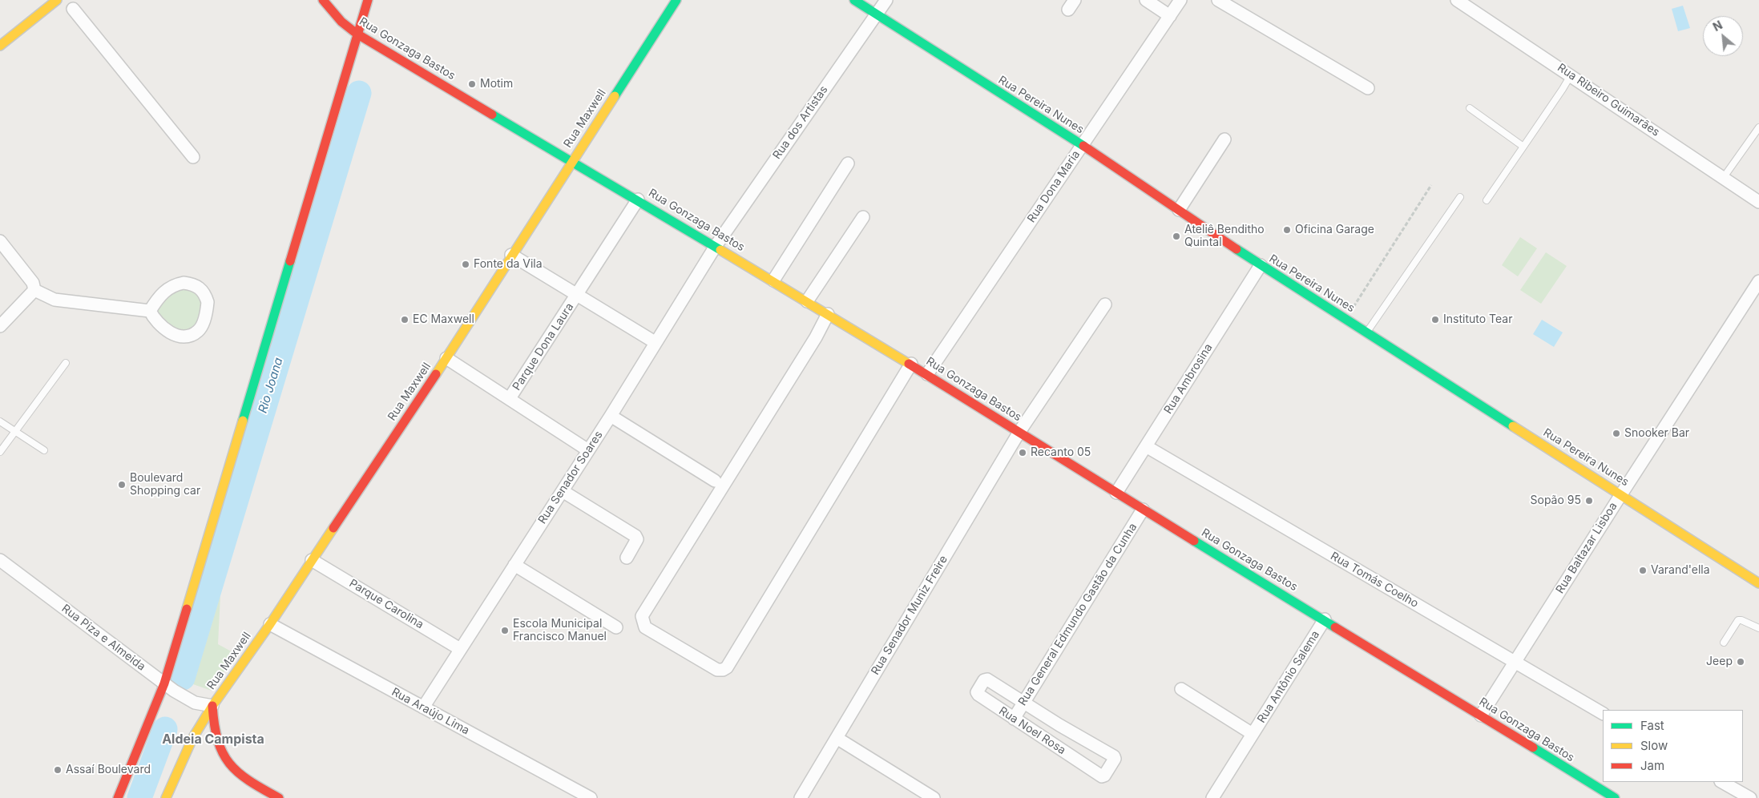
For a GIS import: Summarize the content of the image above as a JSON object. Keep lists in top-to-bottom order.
{
  "streets": {
    "main road": ["Rua Gonzaga Bastos", "Rua Pereira Nunes", "Rua Maxwell"],
    "street": [
      "Rua Ribeiro Guimarães",
      "Rua dos Artistas",
      "Rua Dona Maria",
      "Parque Dona Laura",
      "Rua Ambrosina",
      "Rua Senador Soares",
      "Rua Baltazar Lisboa",
      "Rua Tomás Coelho",
      "Parque Carolina",
      "Rua General Edmundo Gastão da Cunha",
      "Rua Senador Muniz Freire",
      "Rua Piza e Almeida",
      "Rua Antônio Salema",
      "Rua Araújo Lima",
      "Rua Noel Rosa"
    ]
  },
  "crossings": [
    ["Rua Gonzaga Bastos", "Rua Maxwell"],
    ["Rua Gonzaga Bastos", "Rua dos Artistas"],
    ["Rua Gonzaga Bastos", "Rua Dona Maria"],
    ["Rua Gonzaga Bastos", "Parque Dona Laura"],
    ["Rua Gonzaga Bastos", "Rua Ambrosina"],
    ["Rua Gonzaga Bastos", "Rua Senador Soares"],
    ["Rua Gonzaga Bastos", "Rua Baltazar Lisboa"],
    ["Rua Gonzaga Bastos", "Rua General Edmundo Gastão da Cunha"],
    ["Rua Gonzaga Bastos", "Rua Senador Muniz Freire"],
    ["Rua Gonzaga Bastos", "Rua Antônio Salema"],
    ["Rua Pereira Nunes", "Rua dos Artistas"],
    ["Rua Pereira Nunes", "Rua Dona Maria"],
    ["Rua Pereira Nunes", "Rua Ambrosina"],
    ["Rua Pereira Nunes", "Rua Baltazar Lisboa"],
    ["Rua Maxwell", "Parque Dona Laura"],
    ["Rua Maxwell", "Parque Carolina"],
    ["Rua Maxwell", "Rua Piza e Almeida"],
    ["Rua Maxwell", "Rua Araújo Lima"],
    ["Rua dos Artistas", "Rua Senador Soares"],
    ["Parque Dona Laura", "Rua Senador Soares"],
    ["Rua Ambrosina", "Rua Tomás Coelho"],
    ["Rua Senador Soares", "Parque Carolina"],
    ["Rua Senador Soares", "Rua Araújo Lima"],
    ["Rua Baltazar Lisboa", "Rua Tomás Coelho"],
    ["Rua General Edmundo Gastão da Cunha", "Rua Noel Rosa"]
  ],
  "districts": ["Aldeia Campista"],
  "water": ["Rio Joana"],
  "places": [
    "Motim",
    "Oficina Garage",
    "Ateliê Benditho Quintal",
    "Fonte da Vila",
    "EC Maxwell",
    "Instituto Tear",
    "Snooker Bar",
    "Recanto 05",
    "Boulevard Shopping car",
    "Sopão 95",
    "Varand'ella",
    "Escola Municipal Francisco Manuel",
    "Jeep",
    "Assaí Boulevard"
  ],
  "legend": ["Fast", "Slow", "Jam"],
  "north": "top left"
}
